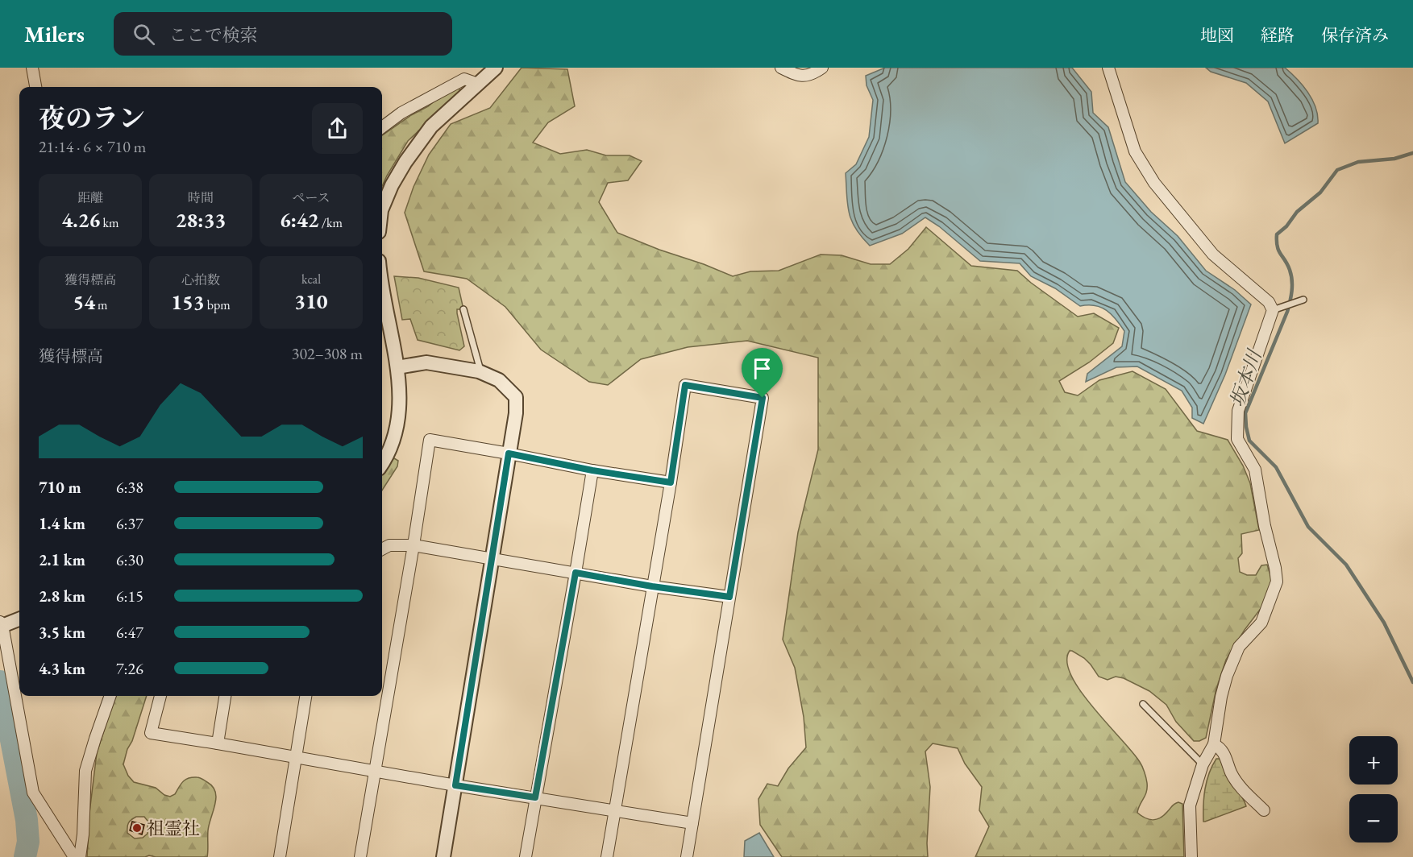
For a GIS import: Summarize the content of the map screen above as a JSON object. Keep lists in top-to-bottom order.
{
  "water": ["坂本川"],
  "places": ["祖霊社"],
  "page": {
    "header": "Milers",
    "search": "ここで検索",
    "nav": ["地図", "経路", "保存済み"],
    "heading": ["夜のラン", "21:14 · 6 × 710 m"],
    "stats": [
      ["距離", "4.26 km"],
      ["時間", "28:33"],
      ["ペース", "6:42 /km"],
      ["獲得標高", "54 m"],
      ["心拍数", "153 bpm"],
      ["kcal", "310"]
    ],
    "chart": ["獲得標高", "302–308 m"],
    "list": [
      {
        "name": "710 m",
        "note": "6:38"
      },
      {
        "name": "1.4 km",
        "note": "6:37"
      },
      {
        "name": "2.1 km",
        "note": "6:30"
      },
      {
        "name": "2.8 km",
        "note": "6:15"
      },
      {
        "name": "3.5 km",
        "note": "6:47"
      },
      {
        "name": "4.3 km",
        "note": "7:26"
      }
    ],
    "map_buttons": ["+", "−"]
  }
}
